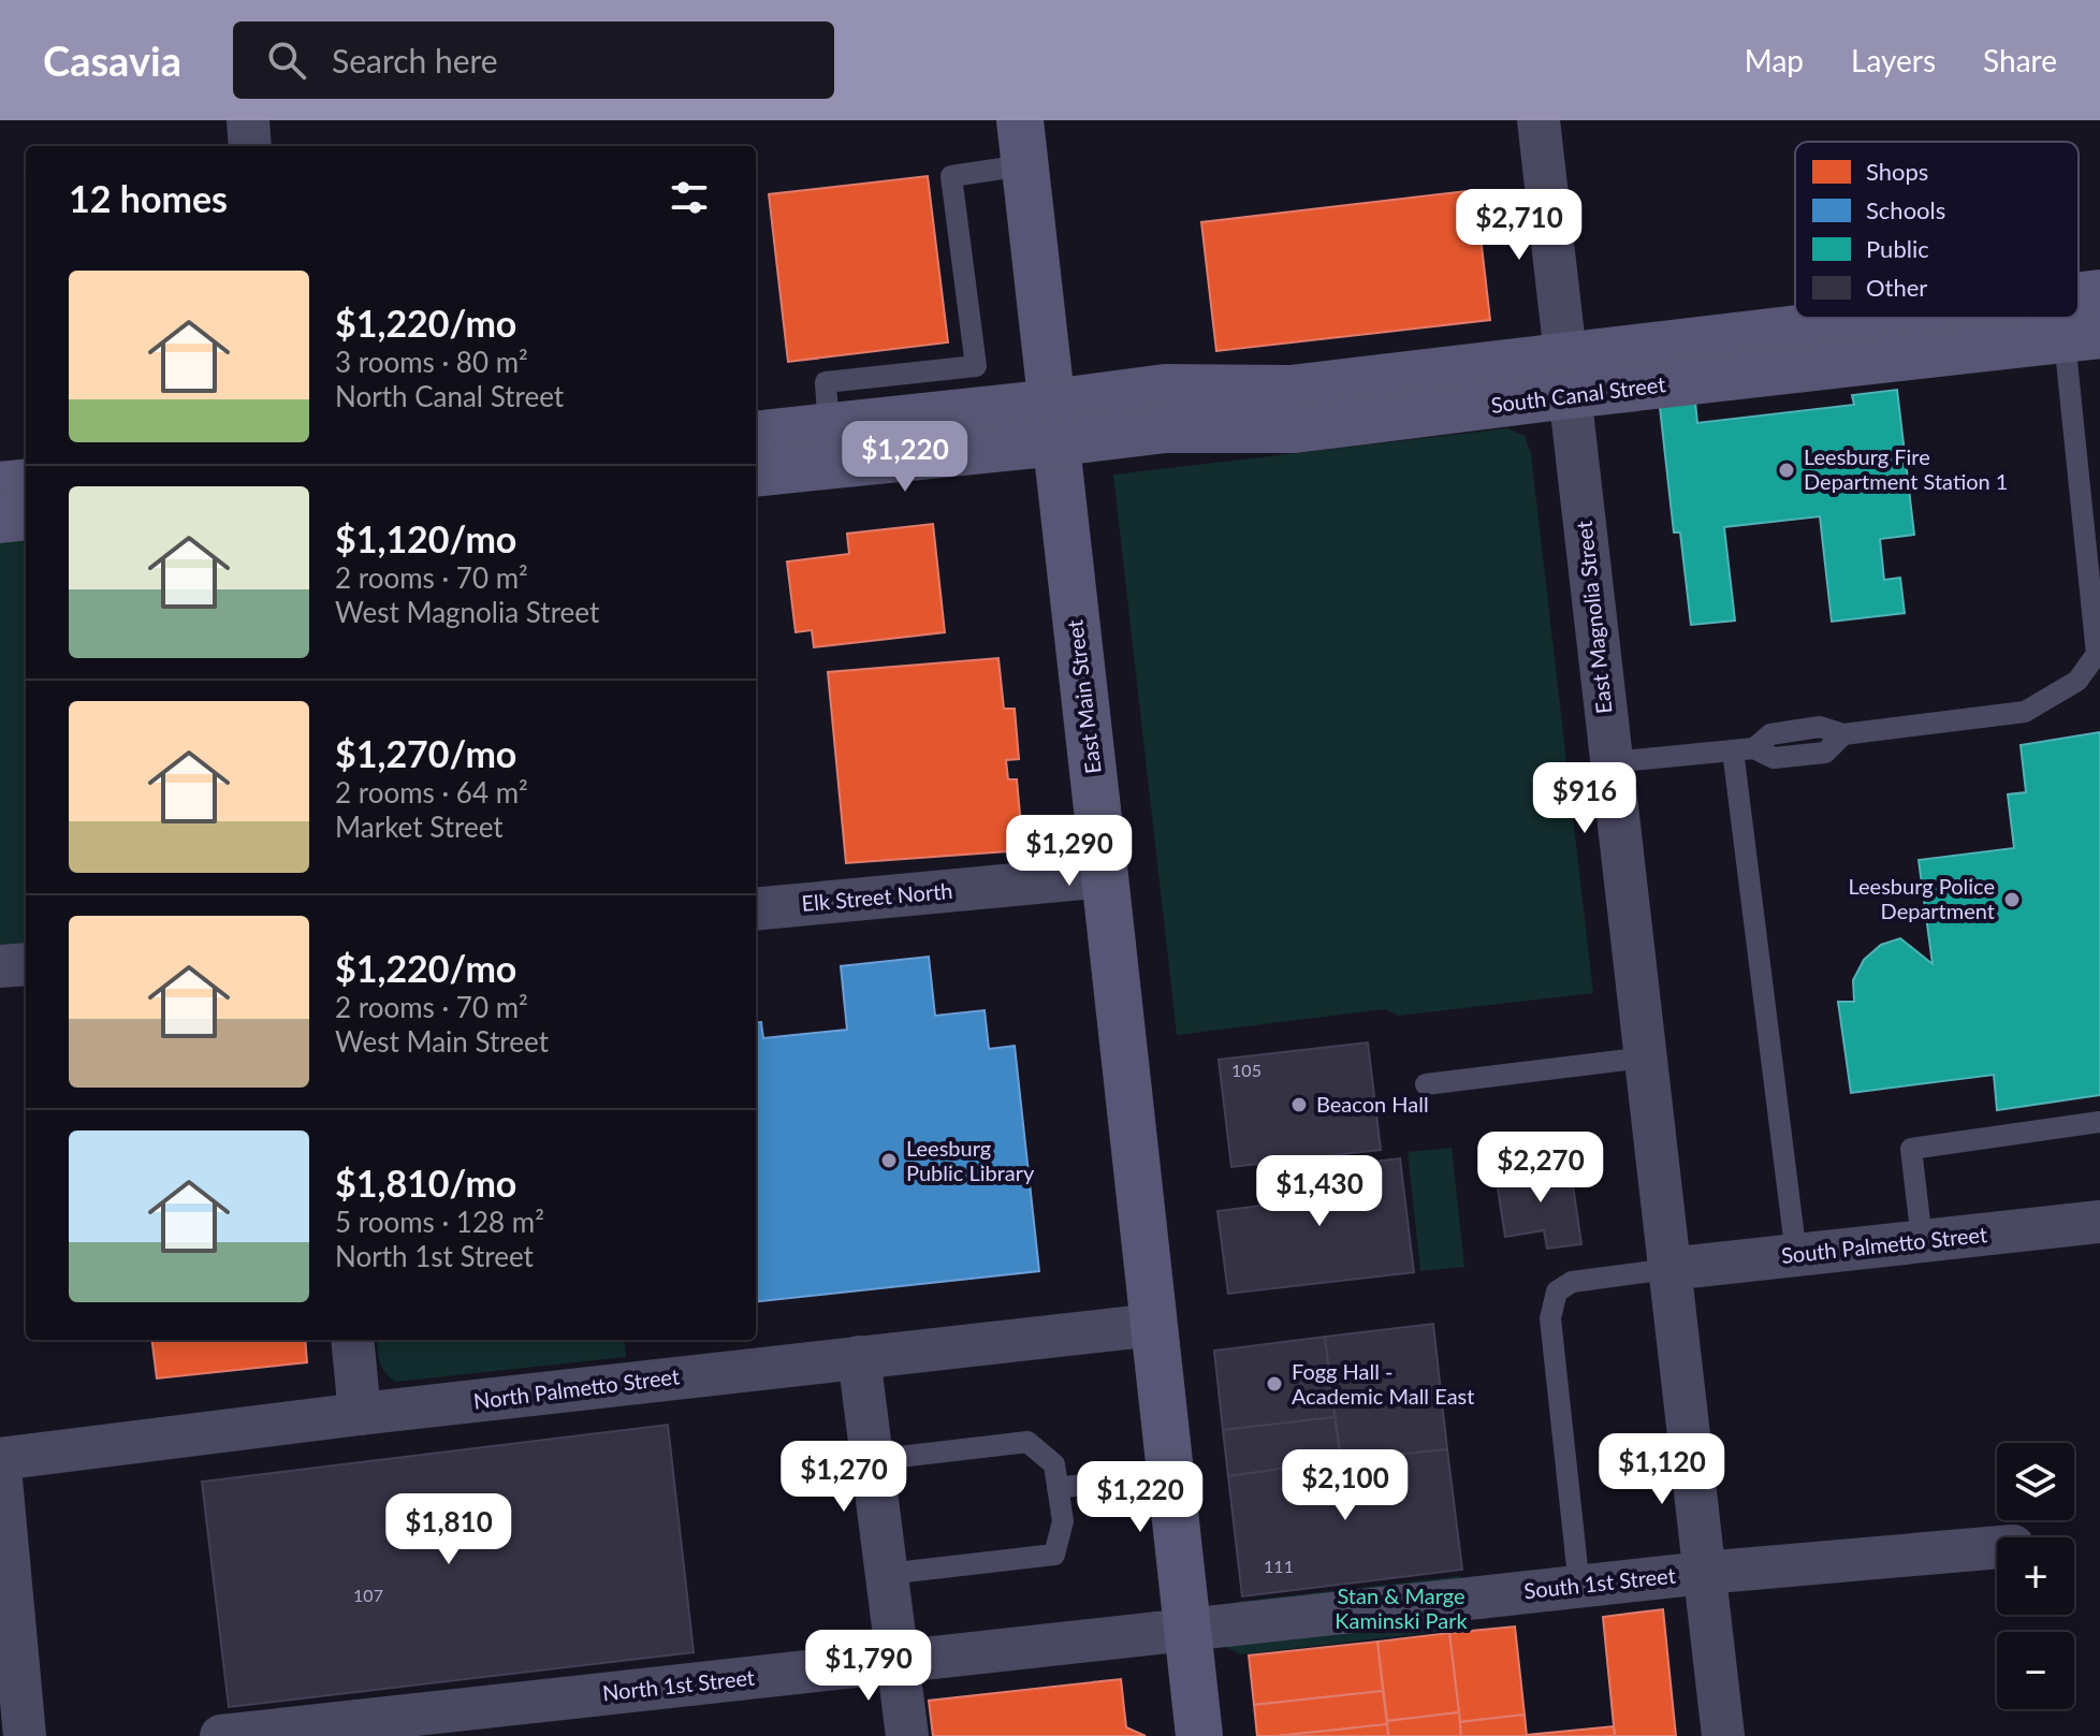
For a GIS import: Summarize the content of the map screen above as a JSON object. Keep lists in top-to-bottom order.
{
  "streets": {
    "street": [
      "South Canal Street",
      "East Magnolia Street",
      "East Main Street",
      "Elk Street North",
      "South Palmetto Street",
      "North Palmetto Street",
      "South 1st Street",
      "North 1st Street"
    ]
  },
  "crossings": [
    ["South Canal Street", "East Magnolia Street"],
    ["South Canal Street", "East Main Street"],
    ["East Magnolia Street", "South Palmetto Street"],
    ["East Magnolia Street", "South 1st Street"],
    ["East Main Street", "Elk Street North"],
    ["East Main Street", "North Palmetto Street"],
    ["East Main Street", "South 1st Street"],
    ["East Main Street", "North 1st Street"],
    ["South 1st Street", "North 1st Street"]
  ],
  "parks": ["Stan & Marge Kaminski Park"],
  "places": [
    "Leesburg Fire Department Station 1",
    "Leesburg Police Department",
    "Beacon Hall",
    "Leesburg Public Library",
    "Fogg Hall - Academic Mall East"
  ],
  "house_numbers": ["105", "111", "107"],
  "legend": [
    "Shops",
    "Schools",
    "Public",
    "Other"
  ],
  "page": {
    "header": "Casavia",
    "search": "Search here",
    "nav": ["Map", "Layers", "Share"],
    "heading": "12 homes",
    "price": [
      "$2,710",
      "$1,220",
      "$916",
      "$1,290",
      "$2,270",
      "$1,430",
      "$1,120",
      "$1,270",
      "$2,100",
      "$1,220",
      "$1,810",
      "$1,790"
    ],
    "list": [
      {
        "name": "$1,220/mo",
        "note": "3 rooms · 80 m² · North Canal Street"
      },
      {
        "name": "$1,120/mo",
        "note": "2 rooms · 70 m² · West Magnolia Street"
      },
      {
        "name": "$1,270/mo",
        "note": "2 rooms · 64 m² · Market Street"
      },
      {
        "name": "$1,220/mo",
        "note": "2 rooms · 70 m² · West Main Street"
      },
      {
        "name": "$1,810/mo",
        "note": "5 rooms · 128 m² · North 1st Street"
      }
    ],
    "map_buttons": ["+", "−"]
  }
}
